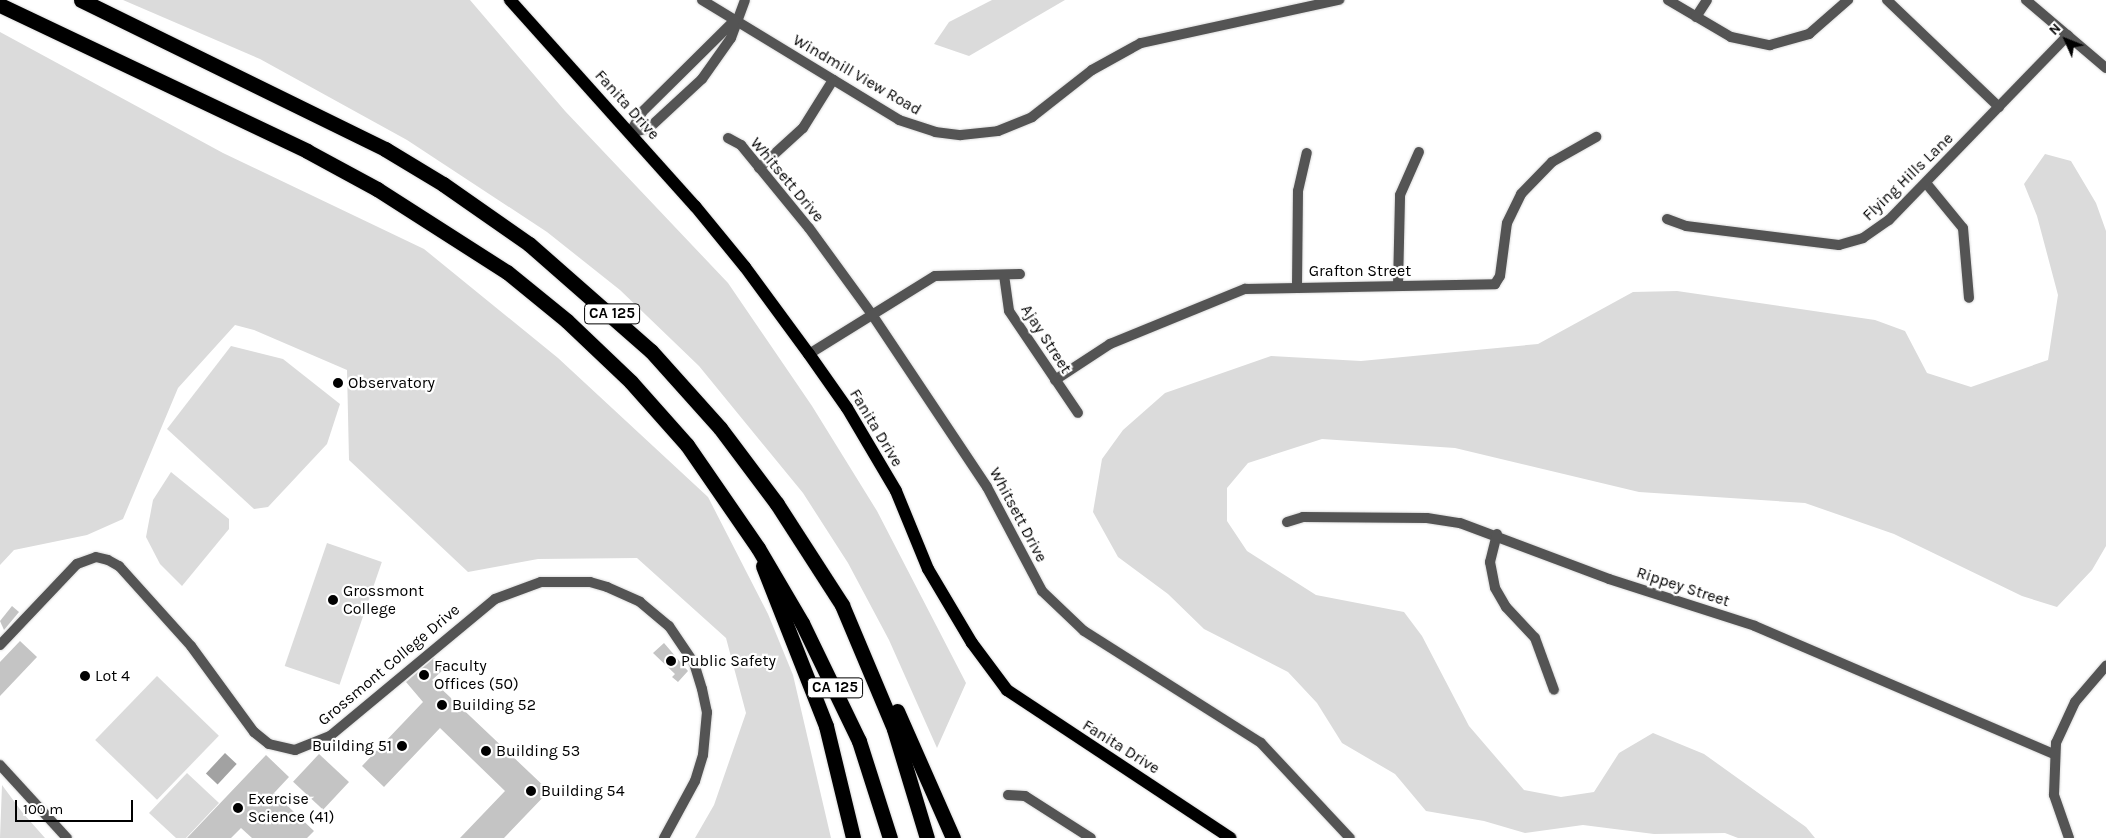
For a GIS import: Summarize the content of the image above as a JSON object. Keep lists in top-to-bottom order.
{
  "streets": {
    "highway": ["CA 125"],
    "main road": ["Fanita Drive"],
    "street": [
      "Windmill View Road",
      "Flying Hills Lane",
      "Whitsett Drive",
      "Grafton Street",
      "Ajay Street",
      "Rippey Street",
      "Grossmont College Drive"
    ]
  },
  "crossings": [
    ["Grafton Street", "Ajay Street"]
  ],
  "places": [
    "Observatory",
    "Grossmont College",
    "Public Safety",
    "Faculty Offices (50)",
    "Lot 4",
    "Building 52",
    "Building 51",
    "Building 53",
    "Building 54",
    "Exercise Science (41)"
  ],
  "scale_bar": "100 m",
  "north": "top left"
}
